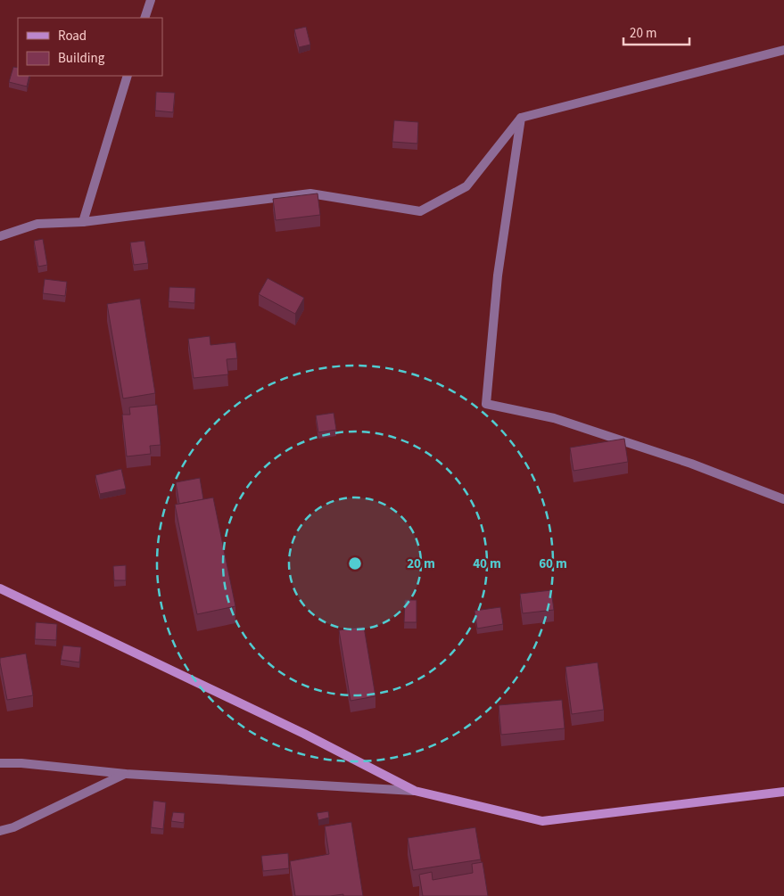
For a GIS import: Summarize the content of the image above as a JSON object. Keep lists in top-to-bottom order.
{
  "legend": ["Road", "Building"],
  "scale_bar": "20 m",
  "rings": ["20 m", "40 m", "60 m"]
}
